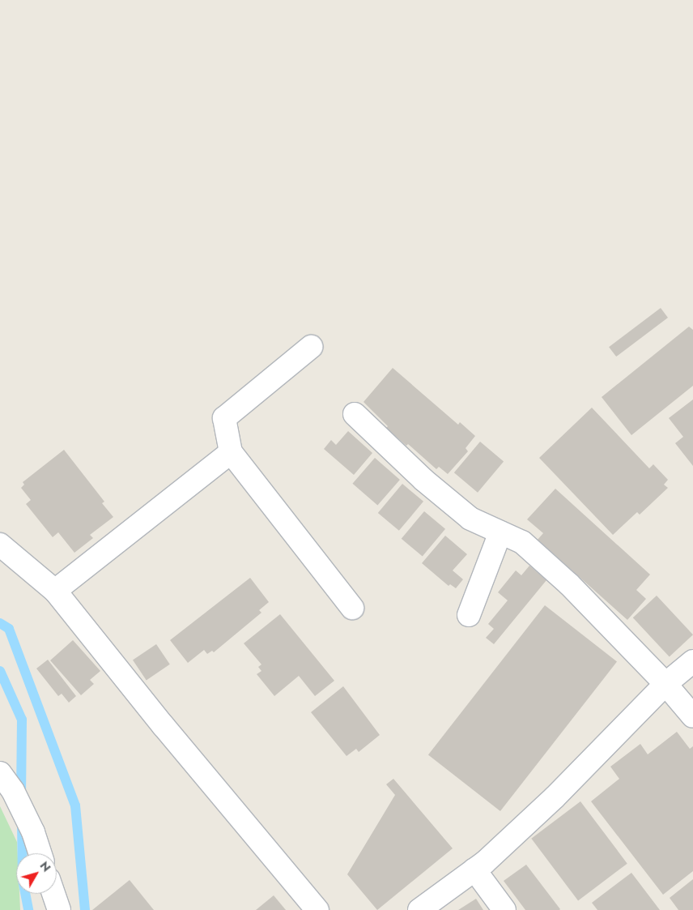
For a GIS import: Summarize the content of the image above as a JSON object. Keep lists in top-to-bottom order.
{
  "north": "top right"
}
